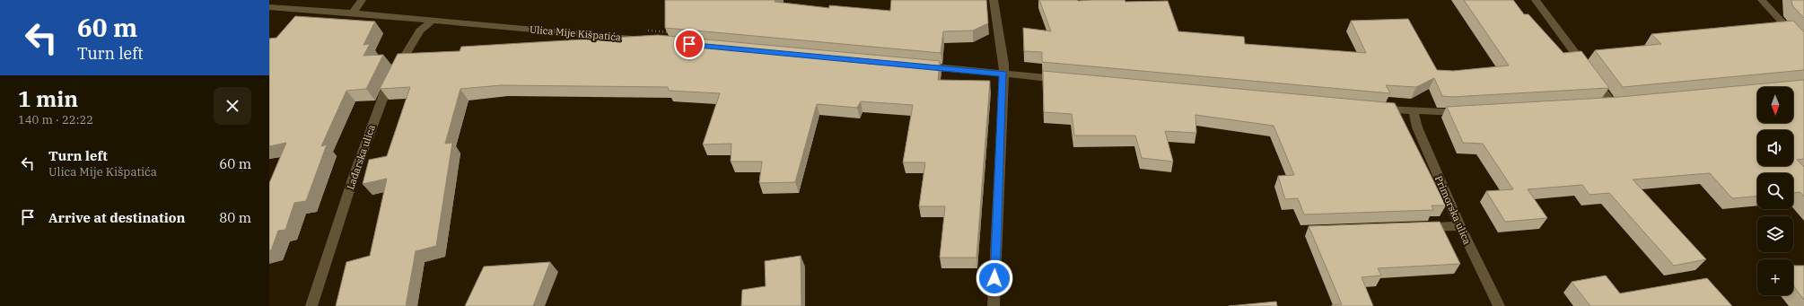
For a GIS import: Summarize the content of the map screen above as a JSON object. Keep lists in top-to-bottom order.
{
  "streets": {
    "street": ["Ulica Mije Kišpatića", "Lađarska ulica", "Primorska ulica"]
  },
  "crossings": [
    ["Ulica Mije Kišpatića", "Lađarska ulica"]
  ],
  "north": "bottom",
  "page": {
    "turn": ["60 m", "Turn left"],
    "heading": ["1 min", "140 m · 22:22"],
    "map_buttons": "+",
    "list": [
      {
        "name": "Turn left",
        "note": "Ulica Mije Kišpatića",
        "value": "60 m"
      },
      {
        "name": "Arrive at destination",
        "value": "80 m"
      }
    ]
  }
}
